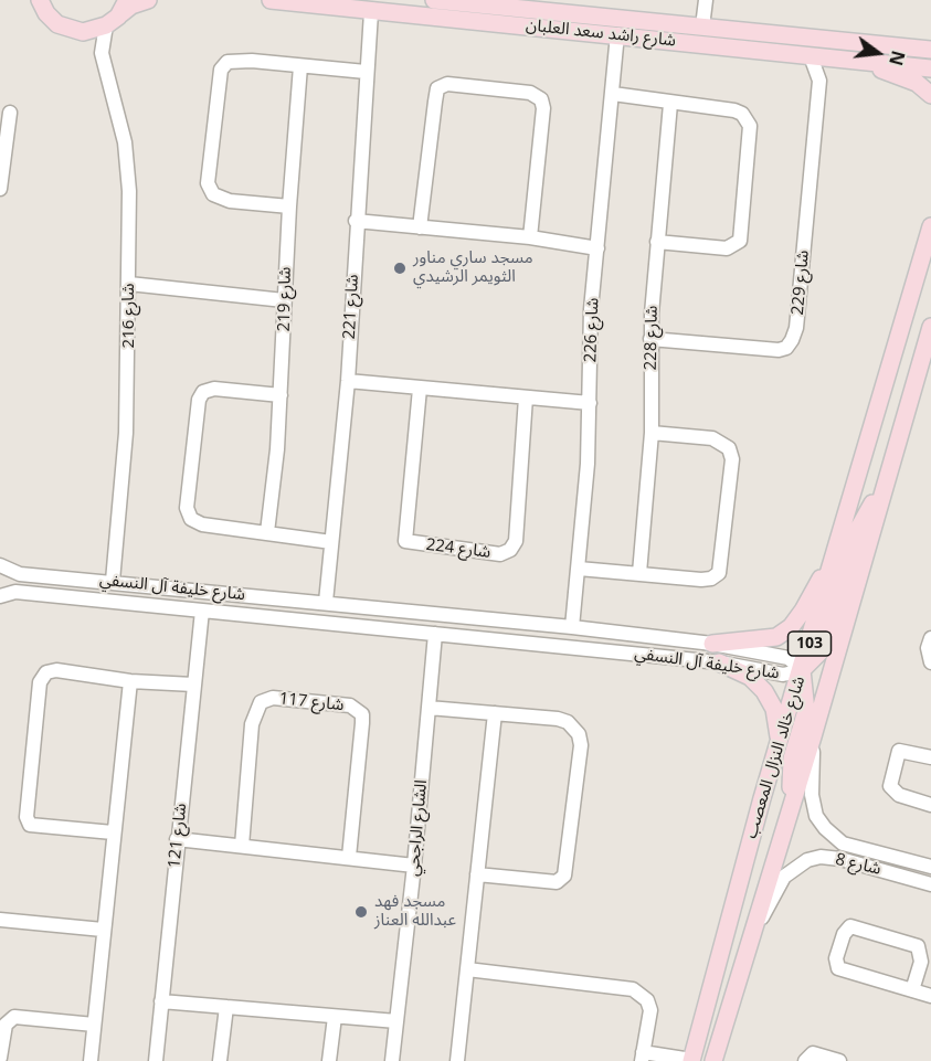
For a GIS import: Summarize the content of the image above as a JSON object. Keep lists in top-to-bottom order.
{
  "streets": {
    "main road": ["شارع راشد سعد العلبان", "103", "شارع خالد النزال المعصب"],
    "street": [
      "شارع 229",
      "شارع 219",
      "شارع 221",
      "شارع 216",
      "شارع 226",
      "شارع 228",
      "شارع 224",
      "شارع خليفة آل النسفي",
      "شارع 117",
      "الشارع الراجحي",
      "شارع 121",
      "شارع 8"
    ]
  },
  "crossings": [
    ["شارع راشد سعد العلبان", "شارع 229"],
    ["شارع راشد سعد العلبان", "شارع 221"],
    ["شارع راشد سعد العلبان", "شارع 226"],
    ["شارع 229", "شارع 228"],
    ["شارع 221", "شارع خليفة آل النسفي"],
    ["شارع 216", "شارع خليفة آل النسفي"],
    ["شارع 226", "شارع خليفة آل النسفي"],
    ["شارع خليفة آل النسفي", "شارع خالد النزال المعصب"],
    ["شارع خليفة آل النسفي", "الشارع الراجحي"],
    ["شارع خليفة آل النسفي", "شارع 121"],
    ["شارع خالد النزال المعصب", "شارع 8"]
  ],
  "places": ["مسجد ساري مناور الثويمر الرشيدي", "مسجد فهد عبدالله العناز"],
  "north": "right"
}
